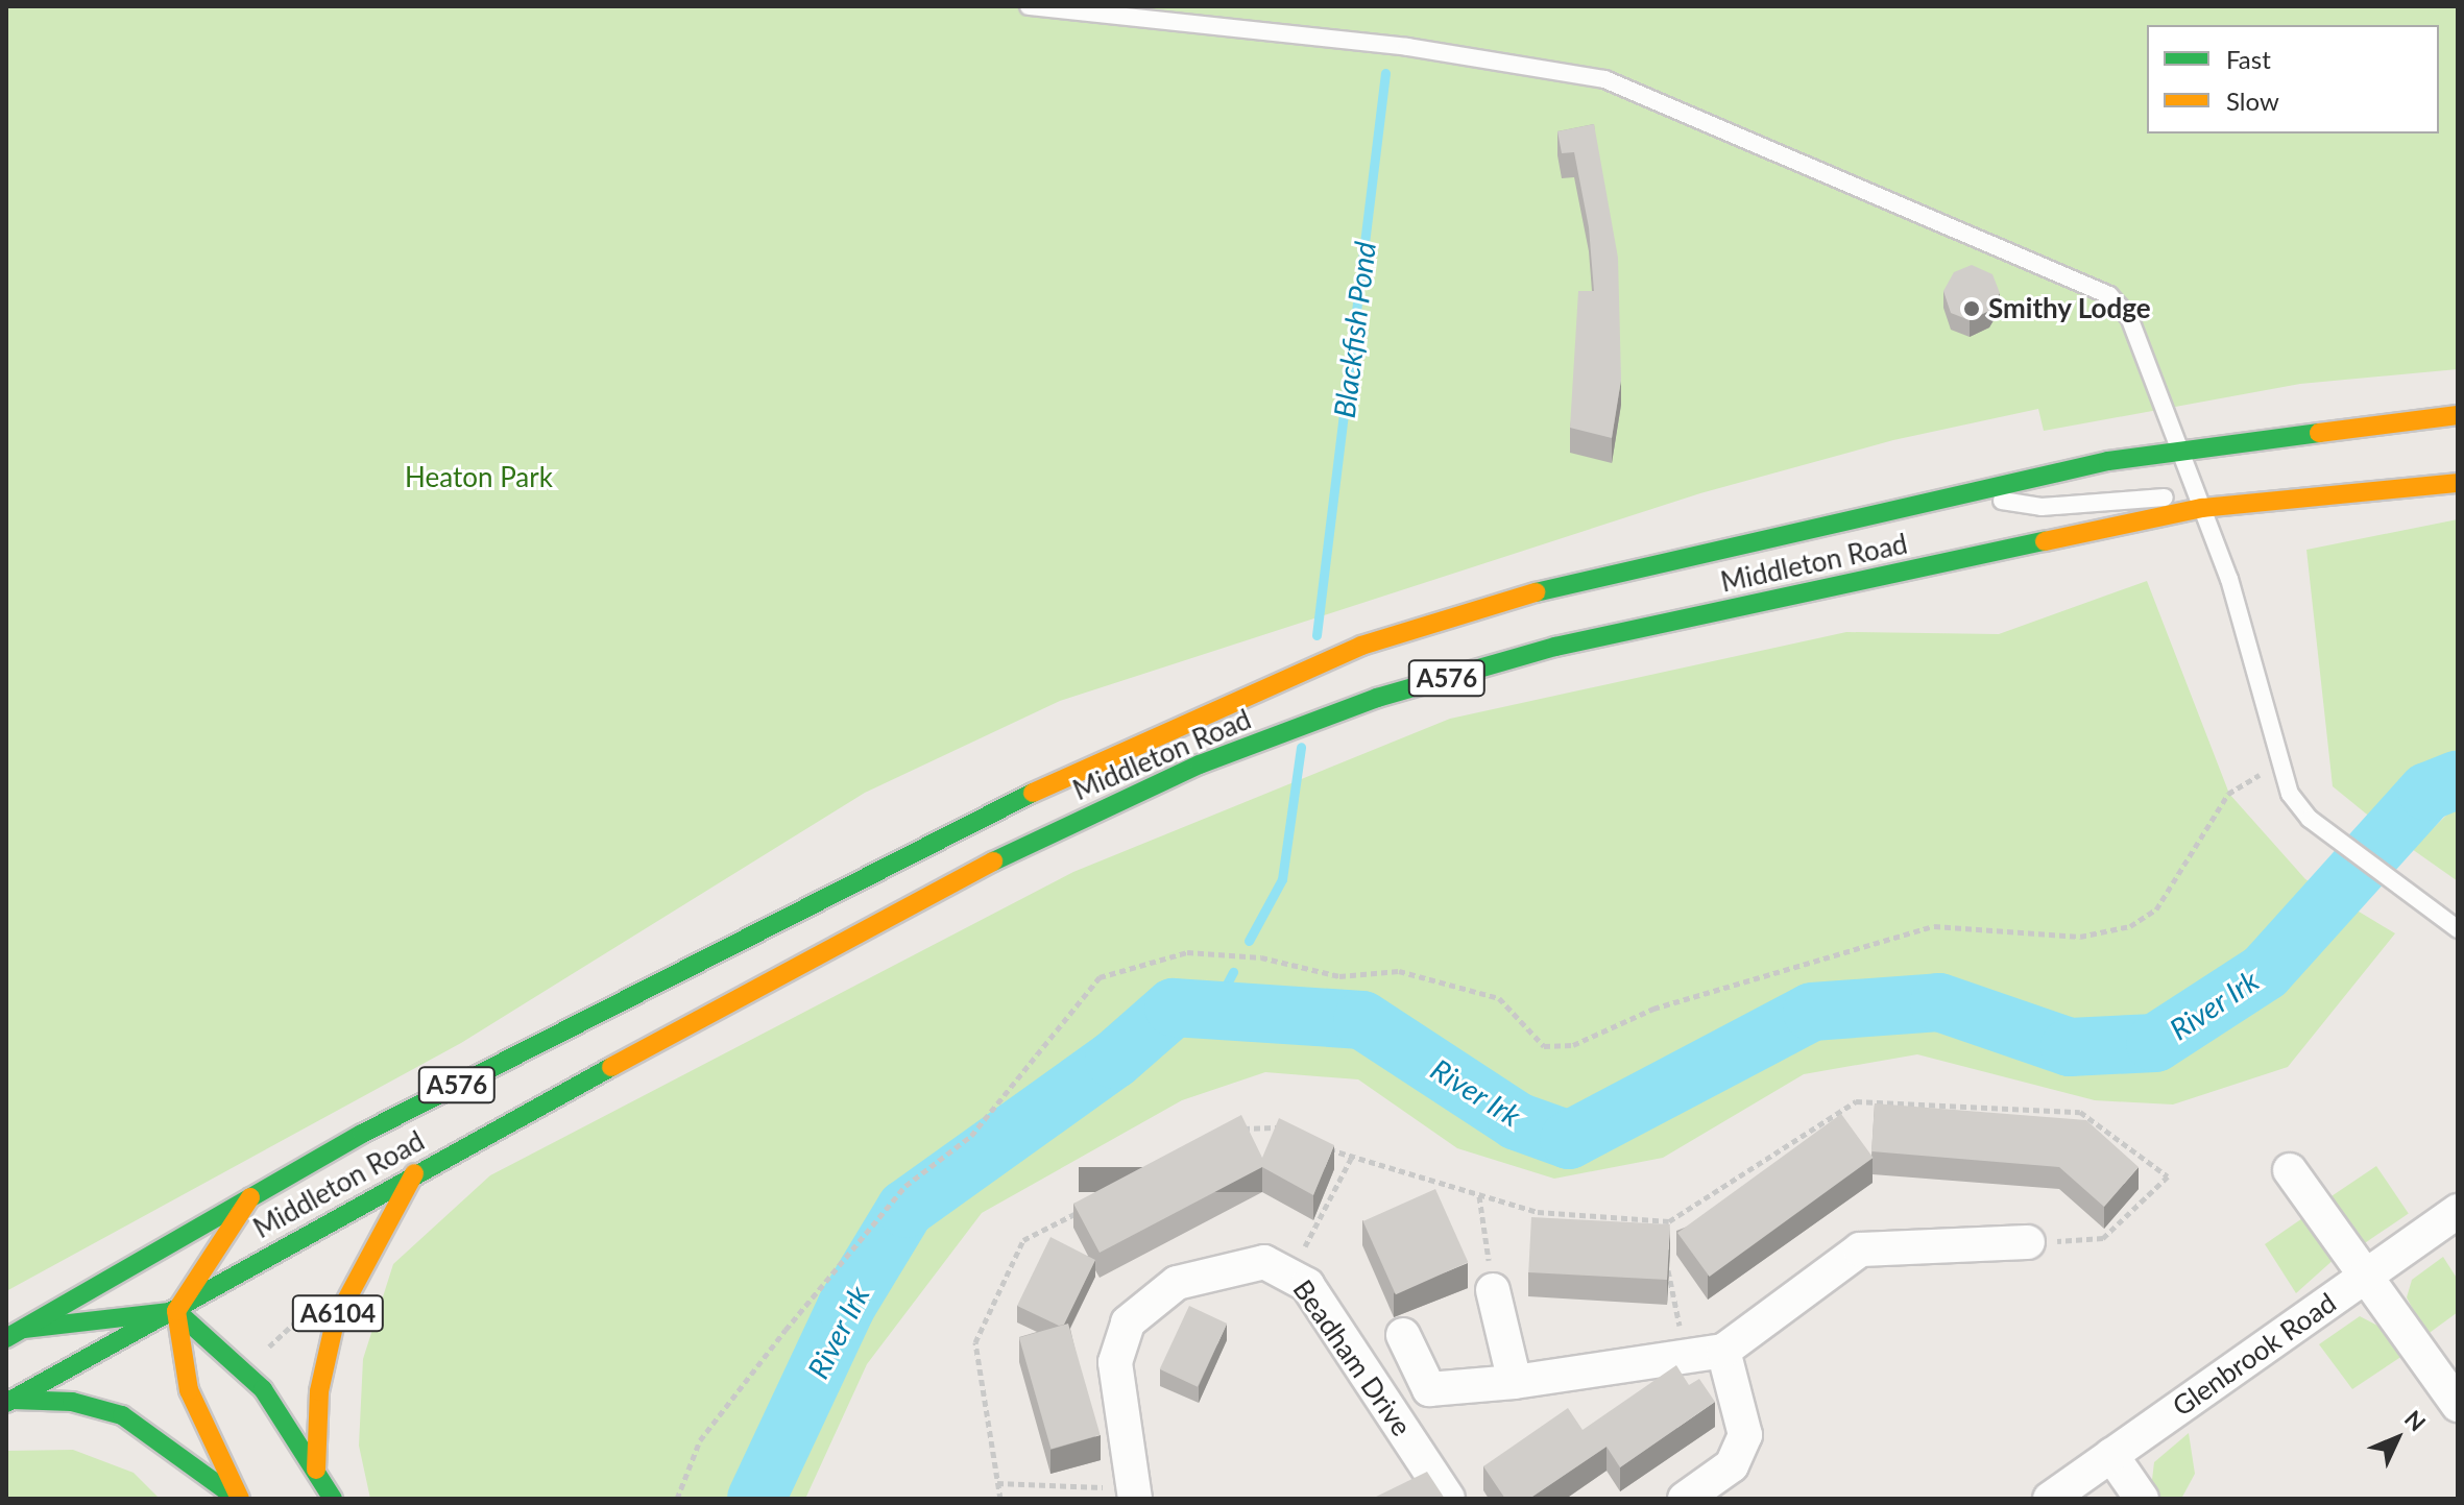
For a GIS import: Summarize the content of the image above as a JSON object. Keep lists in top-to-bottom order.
{
  "streets": {
    "main road": ["Middleton Road", "A576", "A6104"],
    "street": ["Glenbrook Road", "Beadham Drive"]
  },
  "crossings": [
    ["Middleton Road", "A6104"]
  ],
  "water": ["Blackfish Pond", "River Irk"],
  "parks": ["Heaton Park"],
  "places": ["Smithy Lodge"],
  "legend": ["Fast", "Slow"],
  "north": "top right"
}
